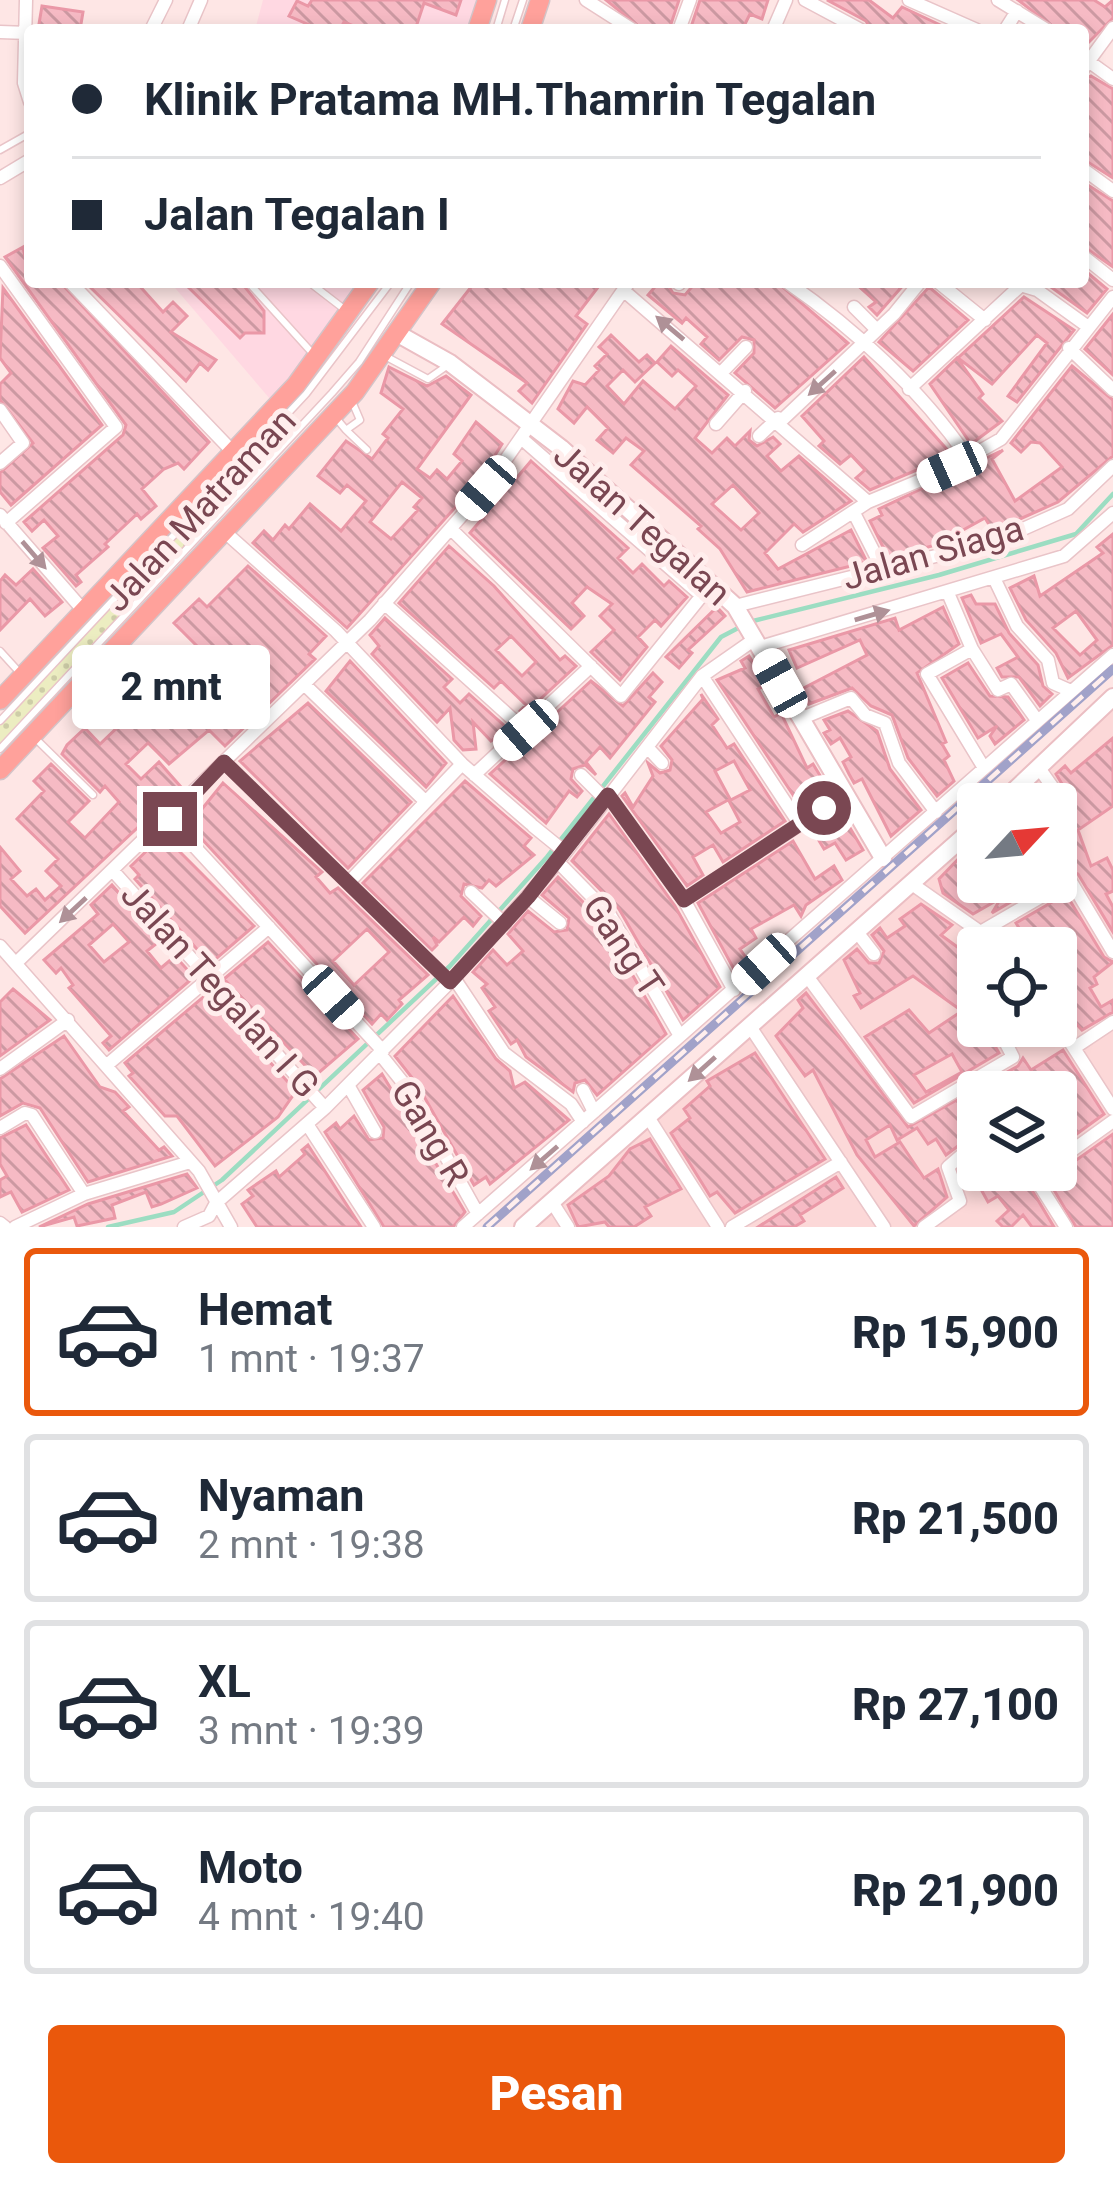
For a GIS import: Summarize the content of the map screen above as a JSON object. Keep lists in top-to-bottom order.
{
  "streets": {
    "main road": ["Jalan Matraman"],
    "street": [
      "Jalan Tegalan",
      "Jalan Siaga",
      "Gang T",
      "Jalan Tegalan I G",
      "Gang R"
    ]
  },
  "crossings": [
    ["Jalan Matraman", "Jalan Tegalan"],
    ["Jalan Matraman", "Gang T"],
    ["Jalan Tegalan", "Jalan Siaga"]
  ],
  "north": "top right",
  "page": {
    "banner": ["Klinik Pratama MH.Thamrin Tegalan", "Jalan Tegalan I"],
    "bubble": "2 mnt",
    "list": [
      {
        "name": "Hemat",
        "note": "1 mnt · 19:37",
        "value": "Rp 15,900"
      },
      {
        "name": "Nyaman",
        "note": "2 mnt · 19:38",
        "value": "Rp 21,500"
      },
      {
        "name": "XL",
        "note": "3 mnt · 19:39",
        "value": "Rp 27,100"
      },
      {
        "name": "Moto",
        "note": "4 mnt · 19:40",
        "value": "Rp 21,900"
      }
    ],
    "buttons": "Pesan"
  }
}
